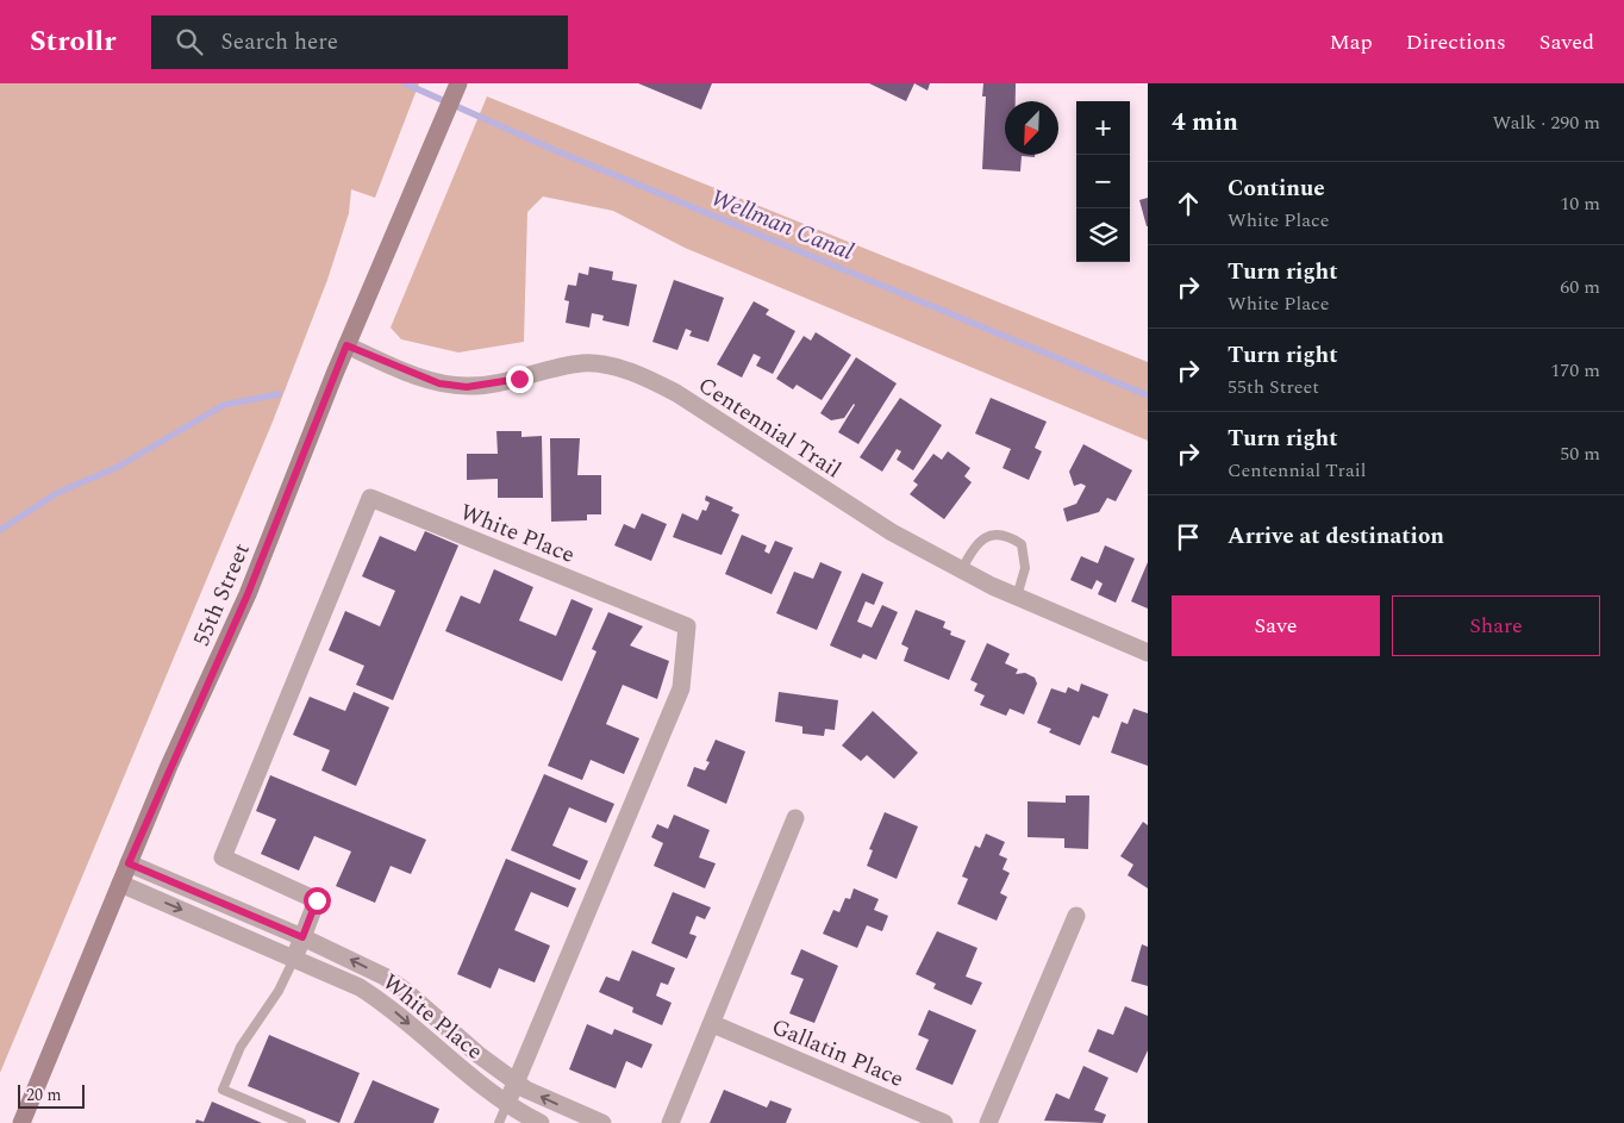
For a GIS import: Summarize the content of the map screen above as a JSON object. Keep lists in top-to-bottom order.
{
  "streets": {
    "main road": ["55th Street"],
    "street": ["Centennial Trail", "White Place", "Gallatin Place"]
  },
  "crossings": [
    ["Centennial Trail", "55th Street"],
    ["White Place", "55th Street"]
  ],
  "water": ["Wellman Canal"],
  "scale_bar": "20 m",
  "north": "bottom left",
  "page": {
    "header": "Strollr",
    "search": "Search here",
    "nav": ["Map", "Directions", "Saved"],
    "heading": ["4 min", "Walk · 290 m"],
    "map_buttons": ["+", "−"],
    "list": [
      ["Continue", "White Place", "10 m"],
      ["Turn right", "White Place", "60 m"],
      ["Turn right", "55th Street", "170 m"],
      ["Turn right", "Centennial Trail", "50 m"],
      "Arrive at destination"
    ],
    "buttons": ["Save", "Share"],
    "scale": "20 m"
  }
}
